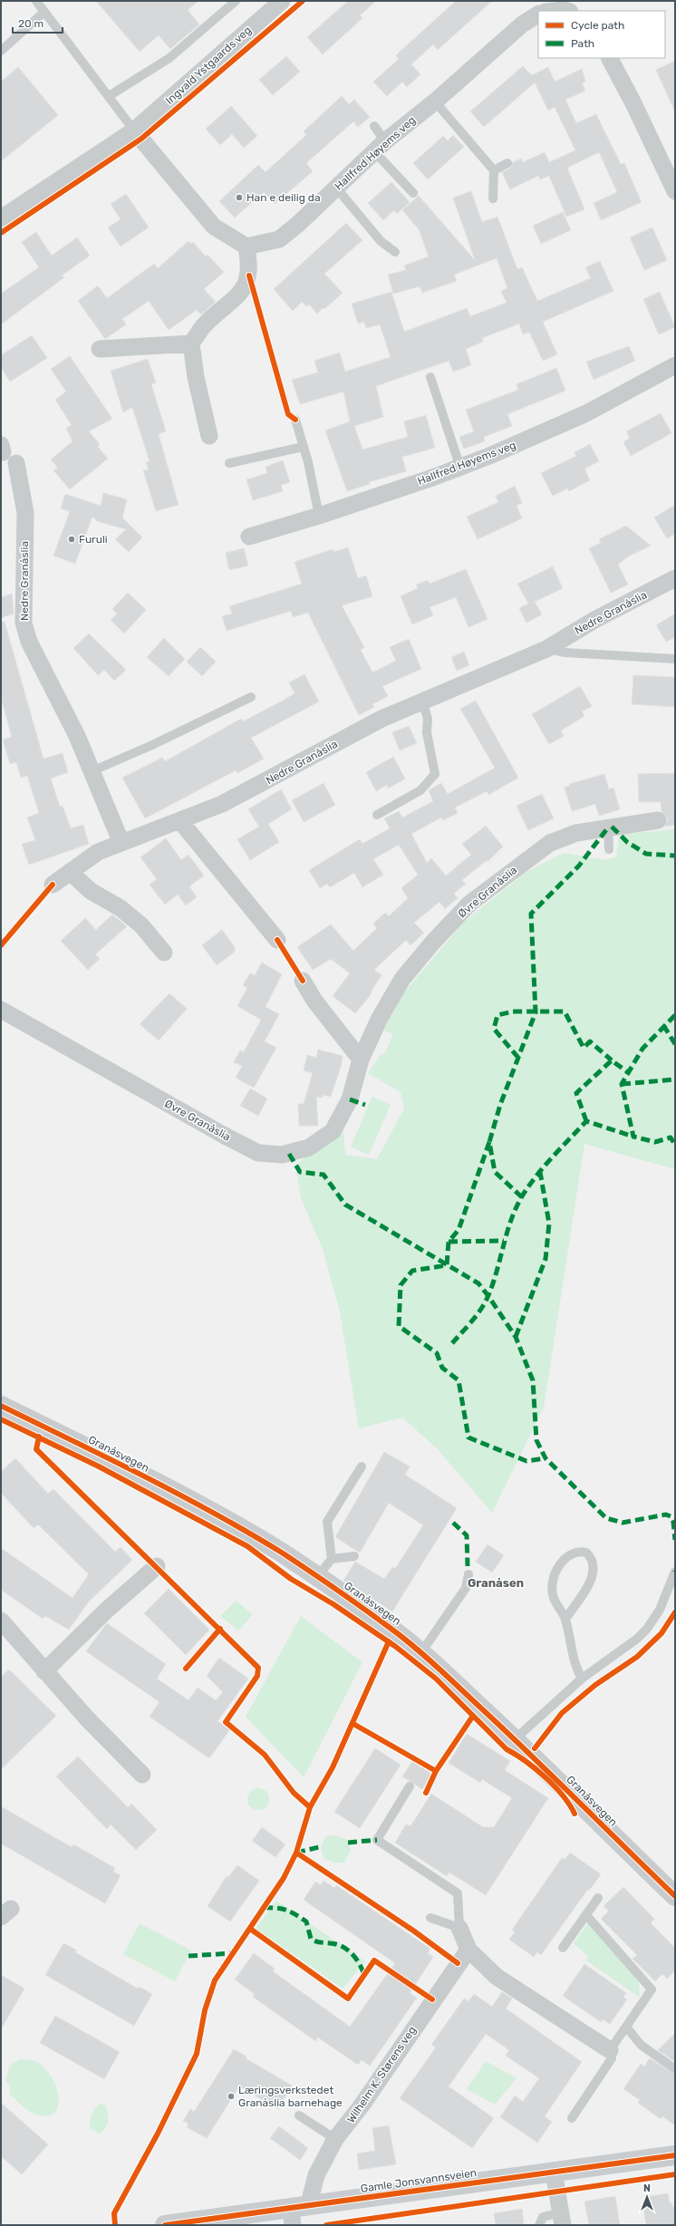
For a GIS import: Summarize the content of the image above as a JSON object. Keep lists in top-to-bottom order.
{
  "streets": {
    "street": [
      "Ingvald Ystgaards veg",
      "Hallfred Høyems veg",
      "Nedre Granåslia",
      "Øvre Granåslia",
      "Granåsvegen",
      "Wilhelm K. Størens veg",
      "Gamle Jonsvannsveien"
    ]
  },
  "crossings": [
    ["Wilhelm K. Størens veg", "Gamle Jonsvannsveien"]
  ],
  "districts": ["Granåsen"],
  "places": ["Han e deilig da", "Furuli", "Læringsverkstedet Granåslia barnehage"],
  "legend": ["Cycle path", "Path"],
  "scale_bar": "20 m",
  "north": "top"
}
